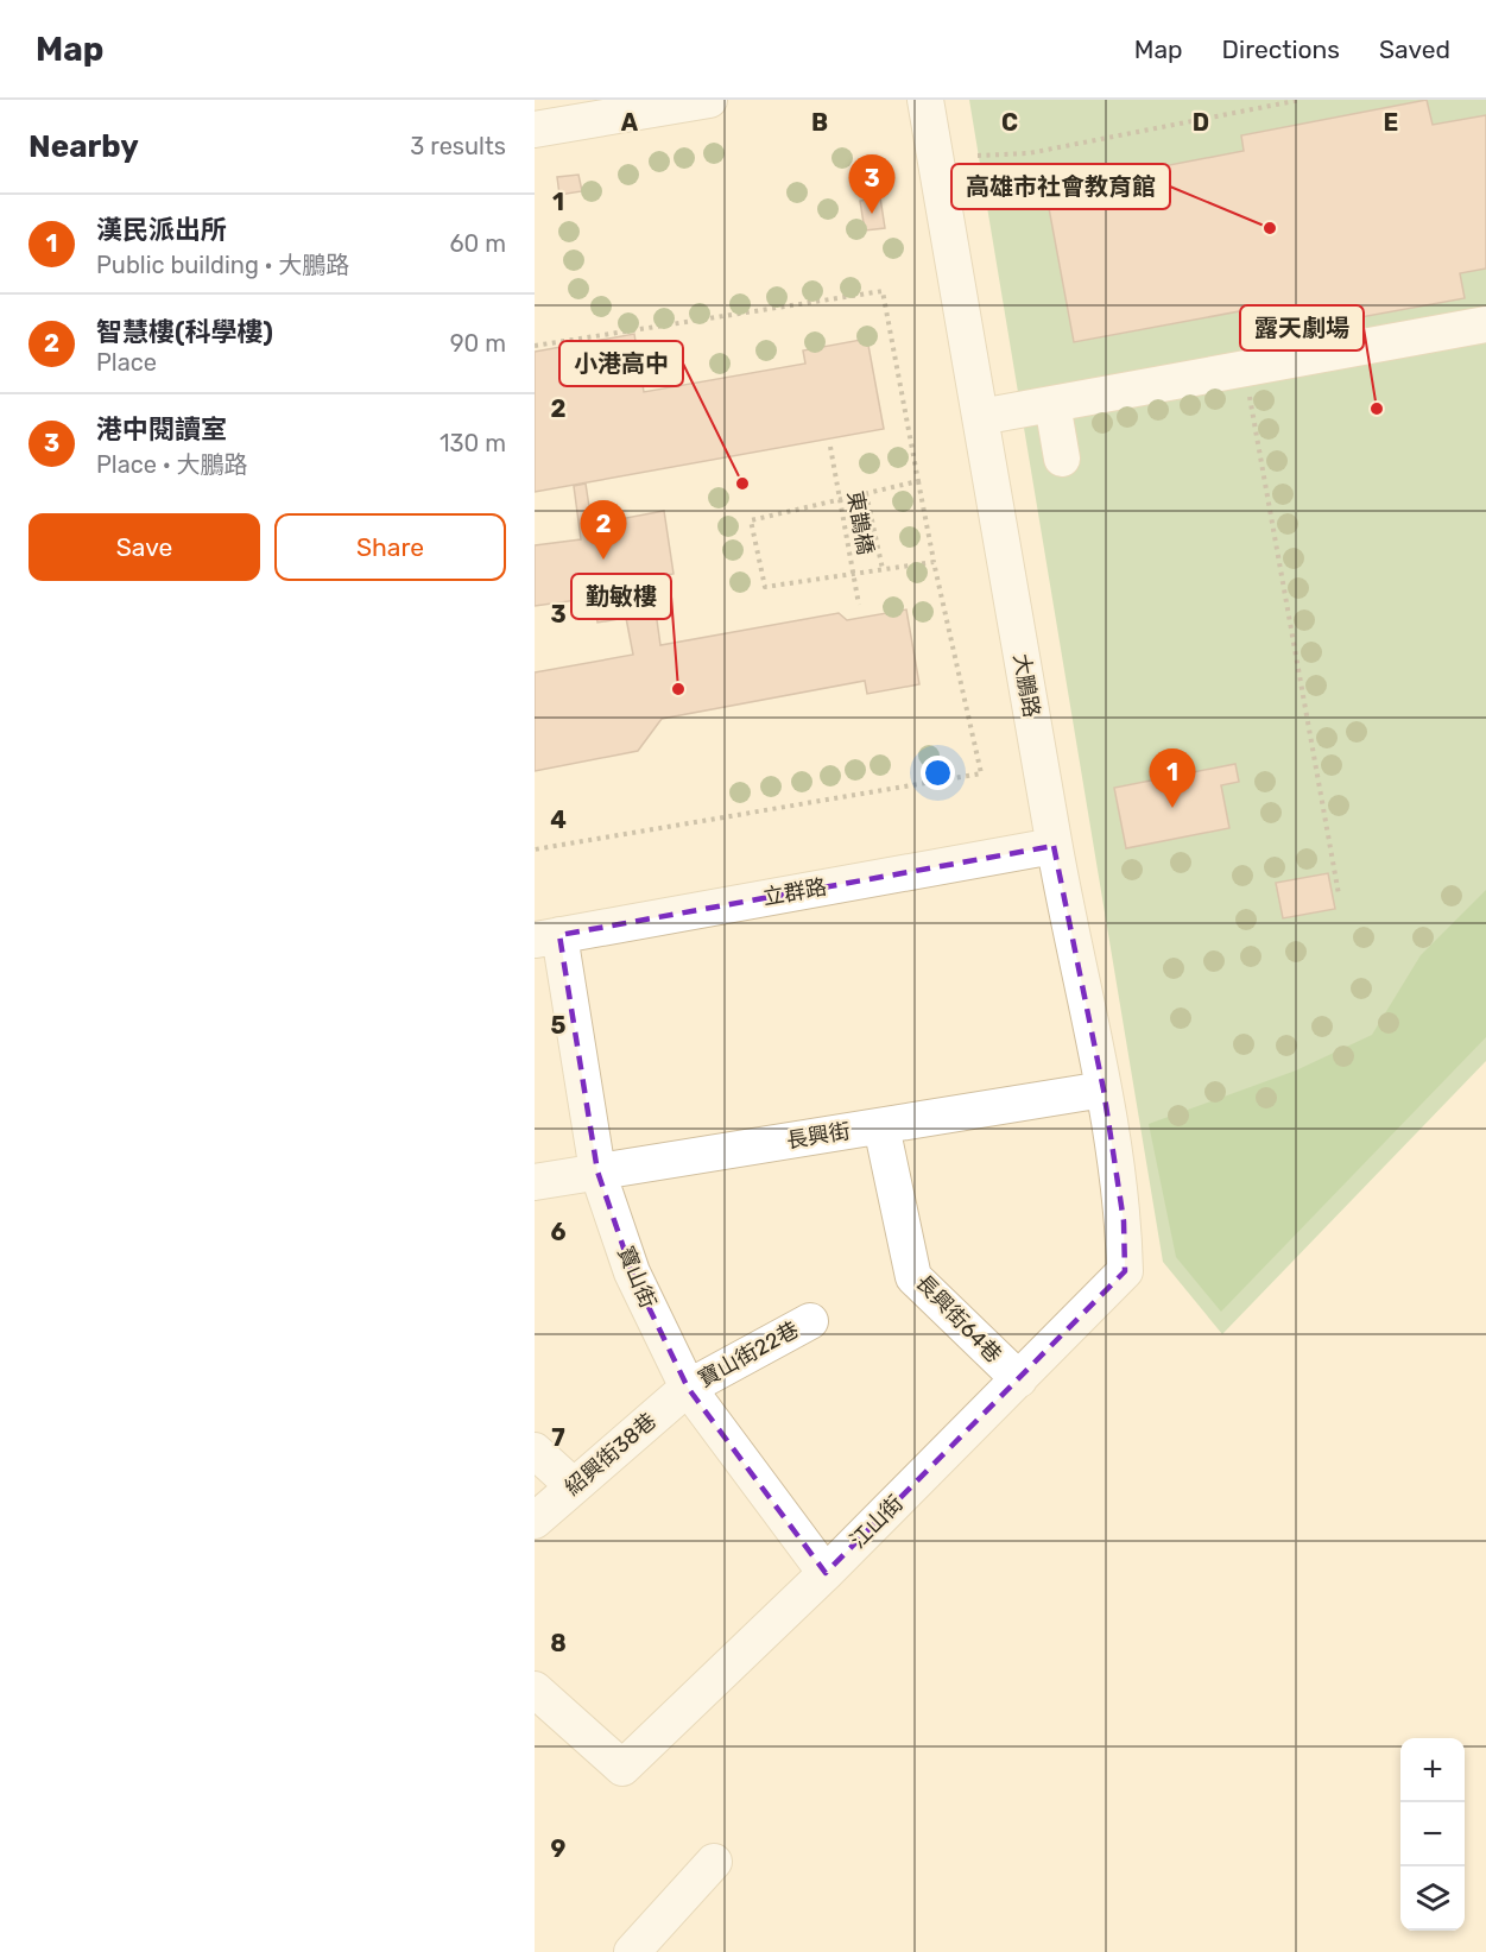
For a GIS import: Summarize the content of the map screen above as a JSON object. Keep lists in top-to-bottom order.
{
  "streets": {
    "street": [
      "大鵬路",
      "立群路",
      "長興街",
      "寶山街",
      "長興街64巷",
      "寶山街22巷",
      "紹興街38巷",
      "江山街"
    ],
    "path": ["東鵲橋"]
  },
  "crossings": [
    ["大鵬路", "立群路"],
    ["大鵬路", "長興街"],
    ["大鵬路", "江山街"],
    ["立群路", "寶山街"],
    ["長興街", "寶山街"],
    ["長興街", "長興街64巷"],
    ["寶山街", "寶山街22巷"],
    ["寶山街", "紹興街38巷"],
    ["寶山街", "江山街"],
    ["長興街64巷", "江山街"],
    ["寶山街22巷", "紹興街38巷"]
  ],
  "places": [
    "高雄市社會教育館",
    "露天劇場",
    "小港高中",
    "勤敏樓"
  ],
  "page": {
    "header": "Map",
    "nav": ["Map", "Directions", "Saved"],
    "heading": ["Nearby", "3 results"],
    "pins": ["3", "2", "1"],
    "list": [
      {
        "mark": "1",
        "name": "漢民派出所",
        "note": "Public building · 大鵬路",
        "value": "60 m"
      },
      {
        "mark": "2",
        "name": "智慧樓(科學樓)",
        "note": "Place",
        "value": "90 m"
      },
      {
        "mark": "3",
        "name": "港中閱讀室",
        "note": "Place · 大鵬路",
        "value": "130 m"
      }
    ],
    "buttons": ["Save", "Share"],
    "map_buttons": ["+", "−"]
  },
  "grid": {
    "columns": [
      "A",
      "B",
      "C",
      "D",
      "E"
    ],
    "rows": [
      "1",
      "2",
      "3",
      "4",
      "5",
      "6",
      "7",
      "8",
      "9"
    ]
  }
}
